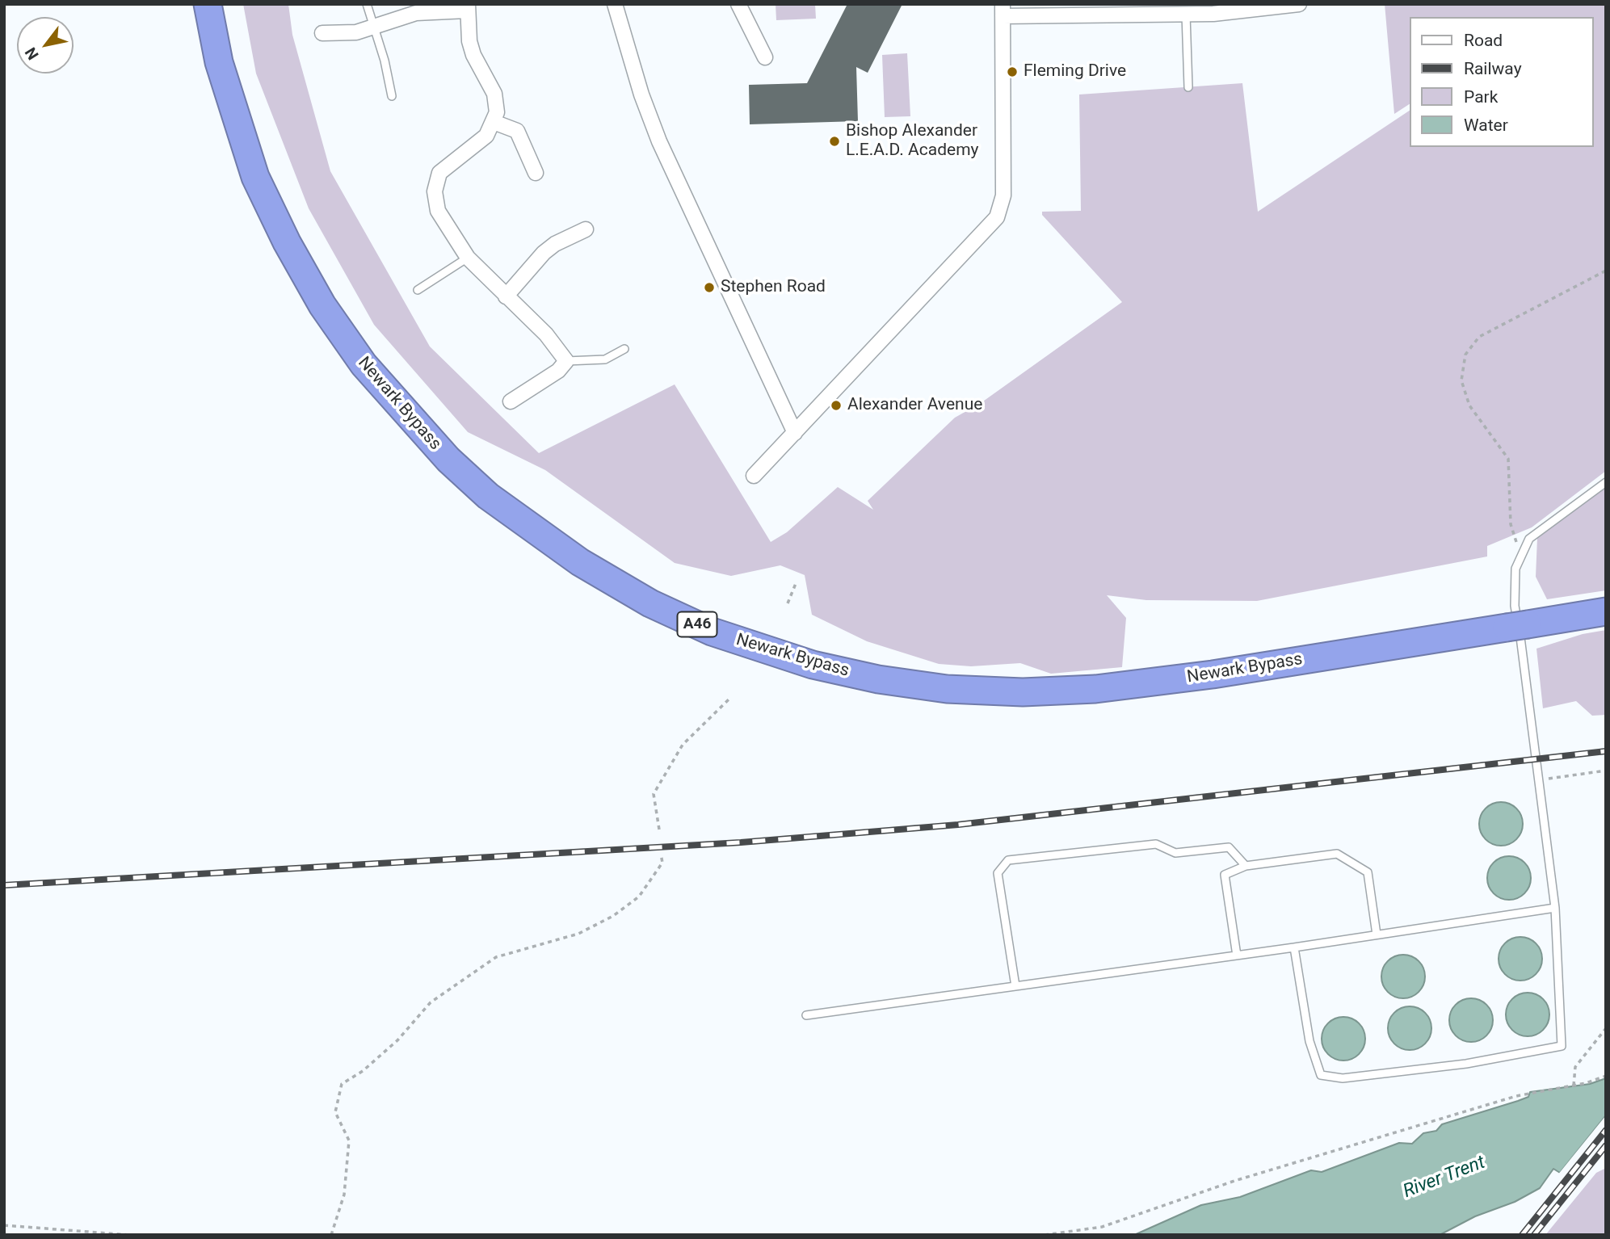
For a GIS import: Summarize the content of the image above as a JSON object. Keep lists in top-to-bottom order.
{
  "streets": {
    "highway": ["Newark Bypass", "A46"]
  },
  "water": ["River Trent"],
  "places": [
    "Fleming Drive",
    "Bishop Alexander L.E.A.D. Academy",
    "Stephen Road",
    "Alexander Avenue"
  ],
  "legend": [
    "Road",
    "Railway",
    "Park",
    "Water"
  ],
  "north": "bottom left"
}
